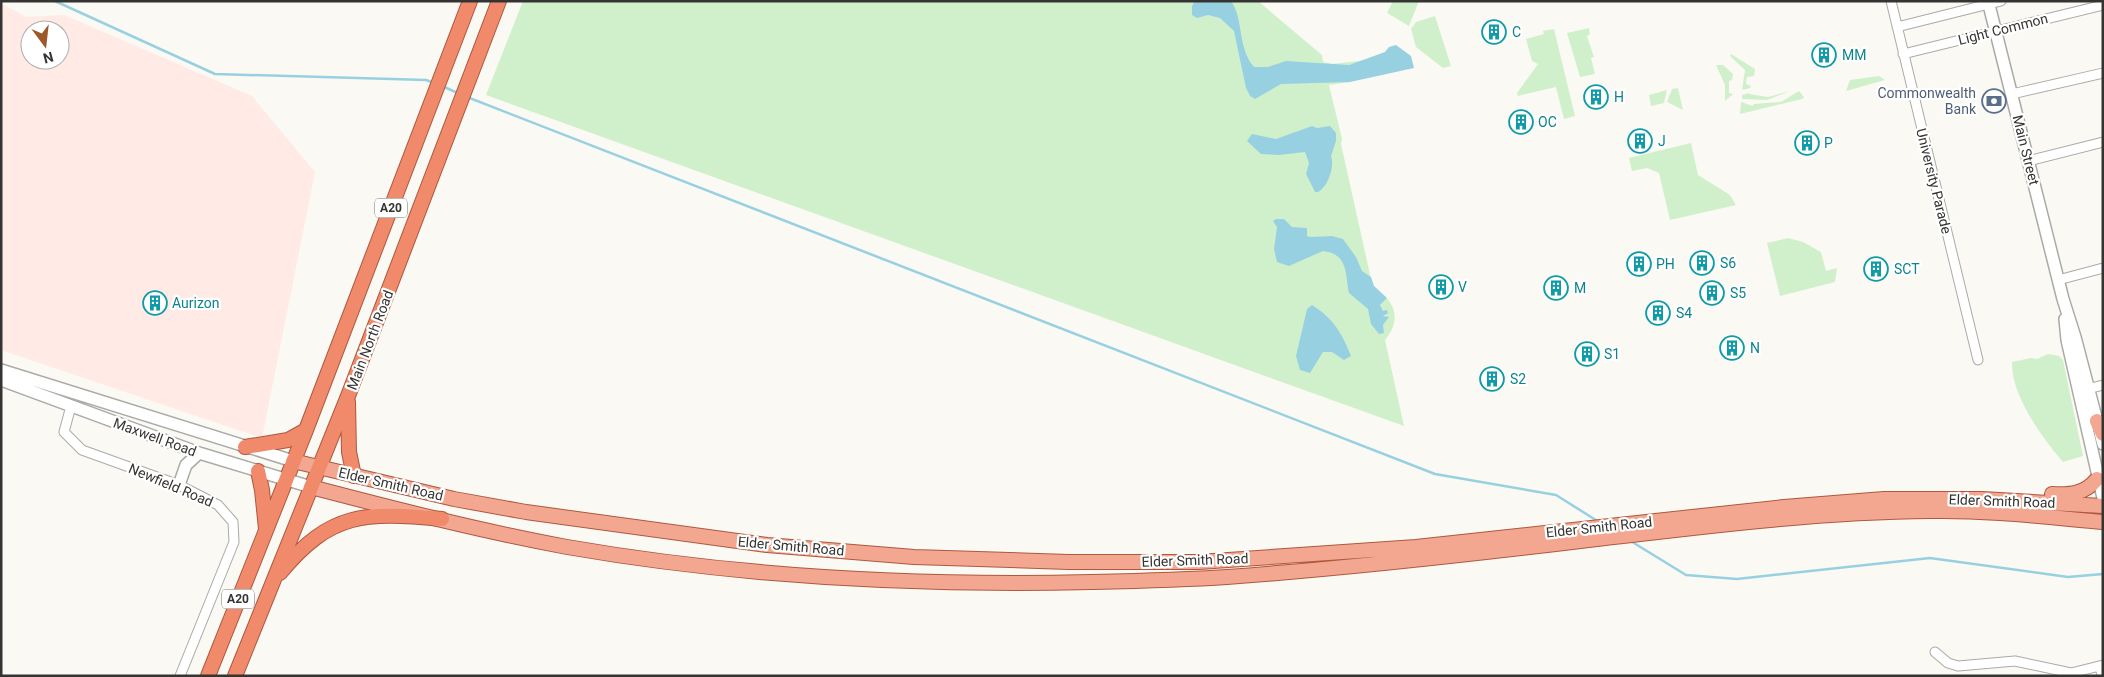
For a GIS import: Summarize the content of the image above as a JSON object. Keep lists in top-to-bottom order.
{
  "streets": {
    "highway": ["A20", "Main North Road"],
    "main road": ["Elder Smith Road"],
    "street": [
      "Light Common",
      "Main Street",
      "University Parade",
      "Maxwell Road",
      "Newfield Road"
    ]
  },
  "crossings": [
    ["Light Common", "Main Street"],
    ["Light Common", "University Parade"],
    ["Main North Road", "Maxwell Road"],
    ["Main North Road", "Elder Smith Road"],
    ["Maxwell Road", "Elder Smith Road"],
    ["Maxwell Road", "Newfield Road"]
  ],
  "places": {
    "building": [
      "C",
      "MM",
      "H",
      "OC",
      "J",
      "P",
      "S6",
      "PH",
      "SCT",
      "V",
      "M",
      "S5",
      "Aurizon",
      "S4",
      "N",
      "S1",
      "S2"
    ],
    "bank": ["Commonwealth Bank"]
  },
  "north": "bottom"
}
